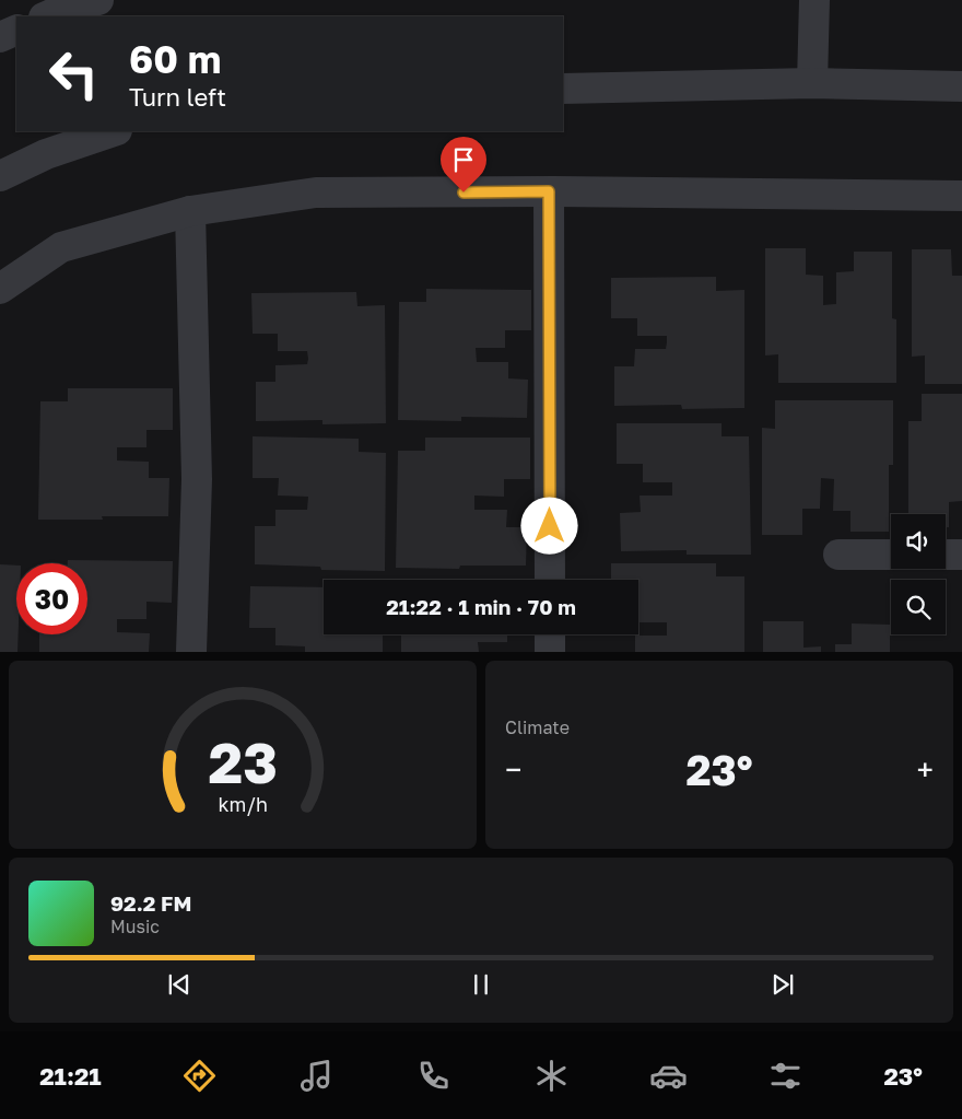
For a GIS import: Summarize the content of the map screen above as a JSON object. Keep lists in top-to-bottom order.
{
  "page": {
    "turn": ["60 m", "Turn left"],
    "limit": "30",
    "trip": "21:22 · 1 min · 70 m",
    "tile": "Climate",
    "heat": ["−", "23°", "+"],
    "song": ["92.2 FM", "Music"],
    "tabs": ["21:21", "23°"],
    "gauge": ["23", "km/h"]
  }
}
